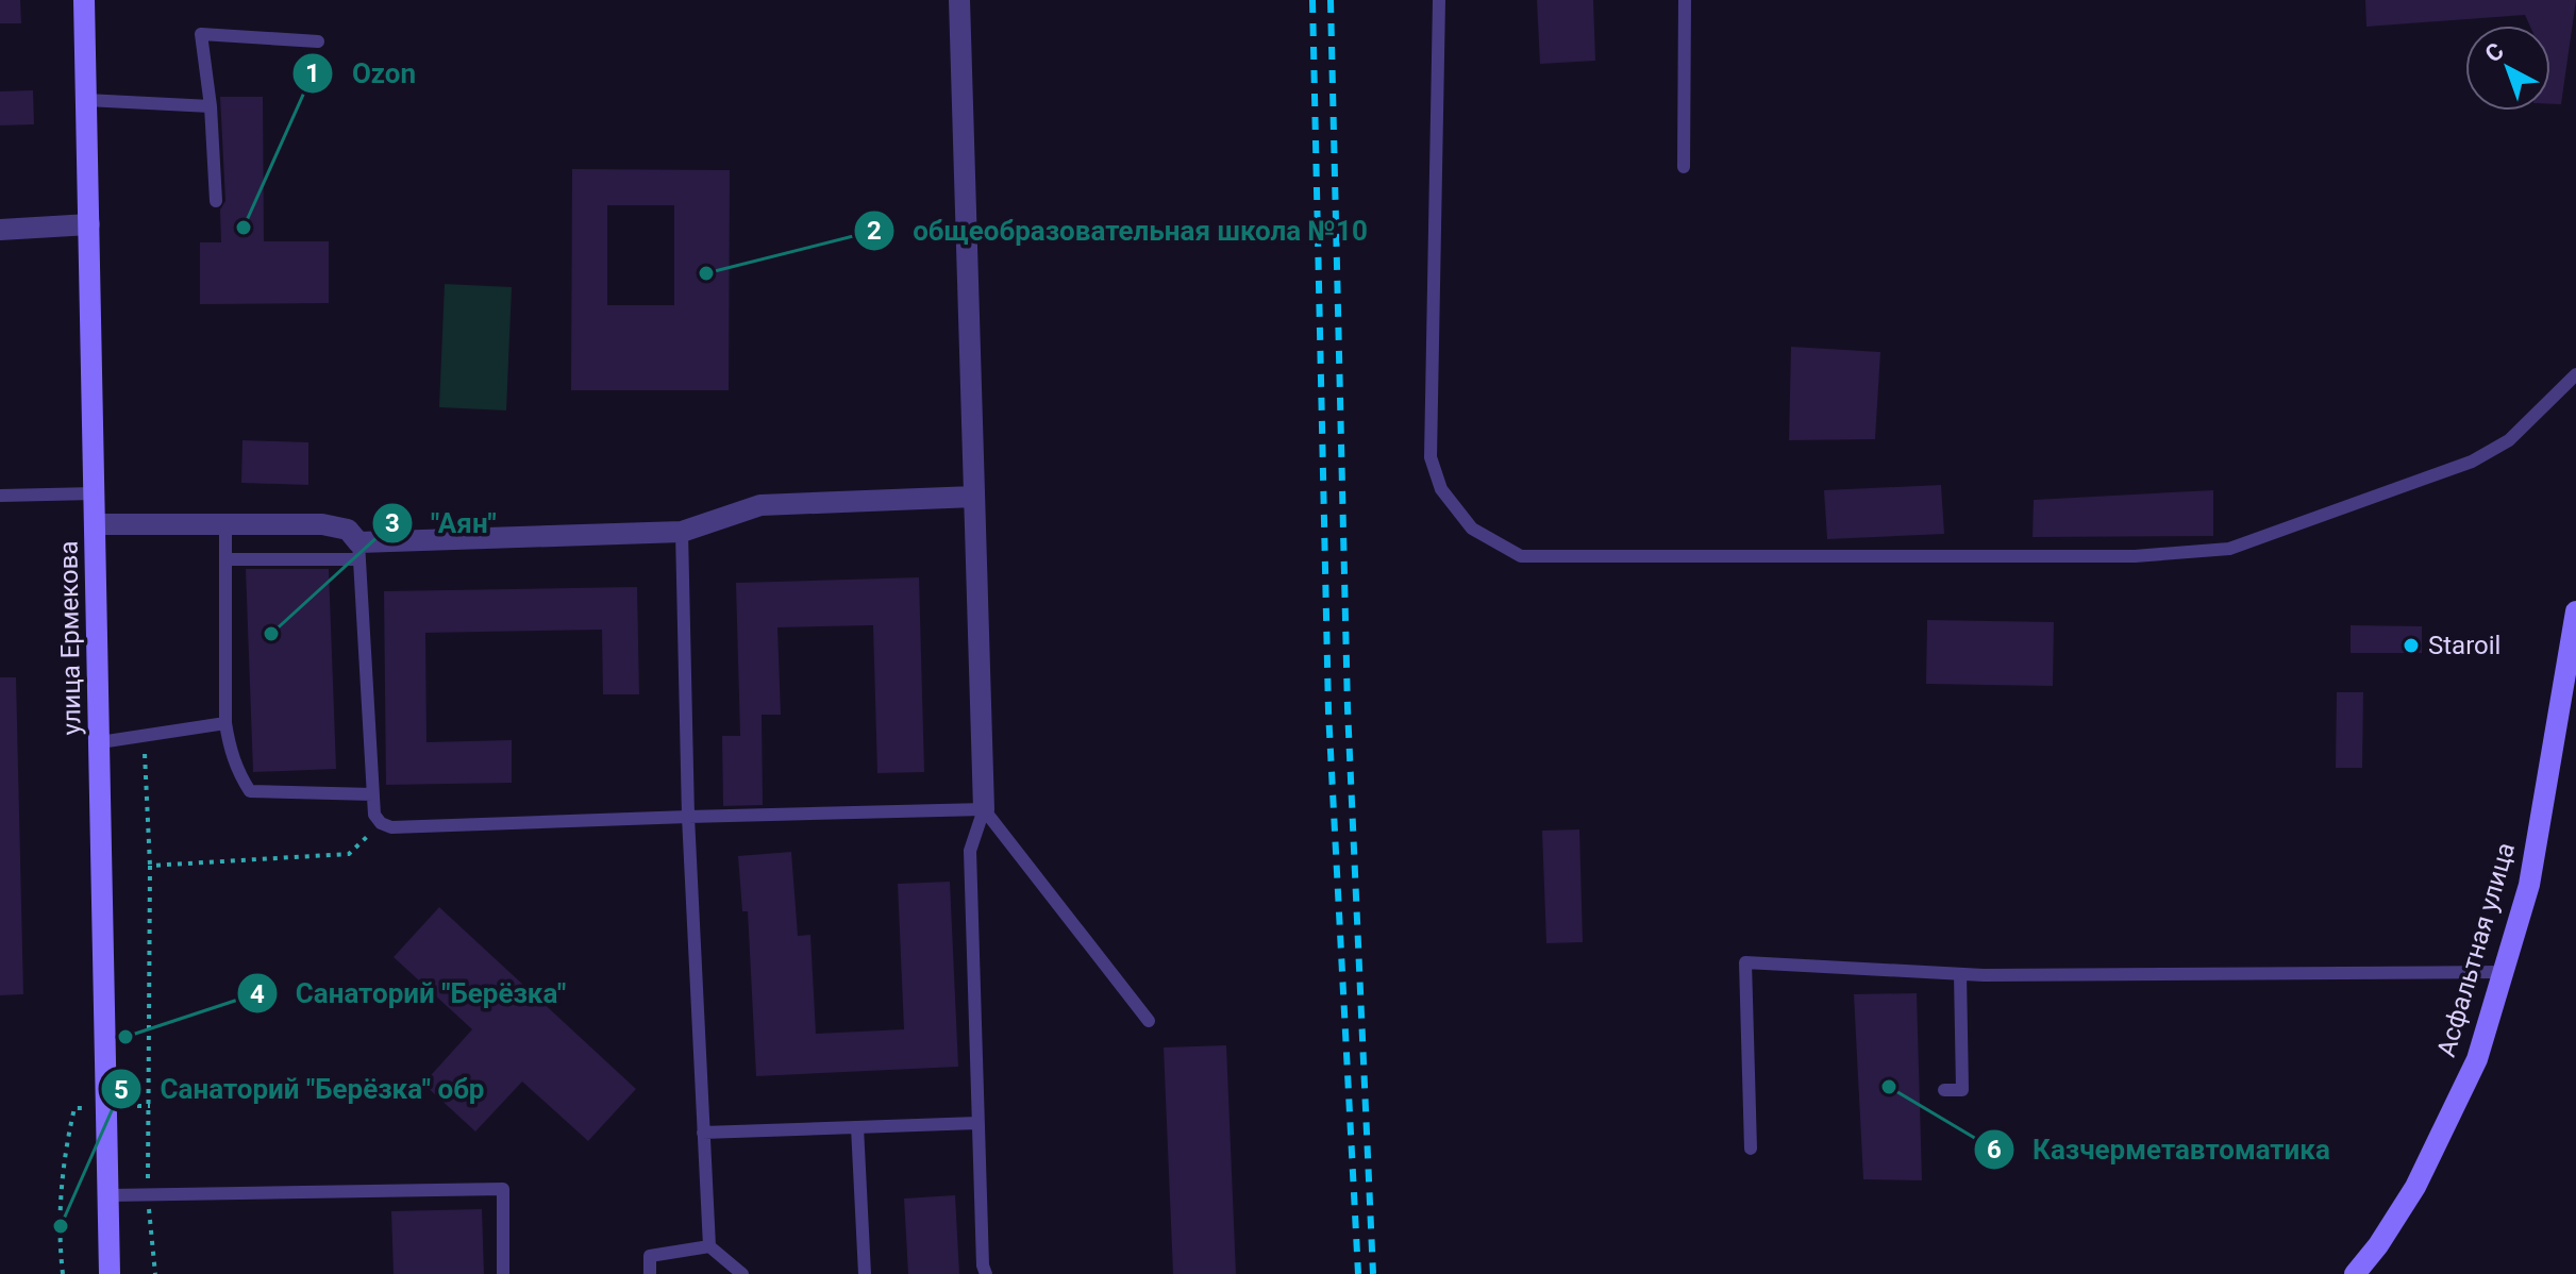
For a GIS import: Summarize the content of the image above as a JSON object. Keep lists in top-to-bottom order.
{
  "streets": {
    "main road": ["улица Ермекова", "Асфальтная улица"]
  },
  "places": [
    "Ozon",
    "общеобразовательная школа №10",
    "\"Аян\"",
    "Staroil",
    "Санаторий \"Берёзка\"",
    "Казчерметавтоматика",
    "Санаторий \"Берёзка\" обр"
  ],
  "north": "top left"
}
